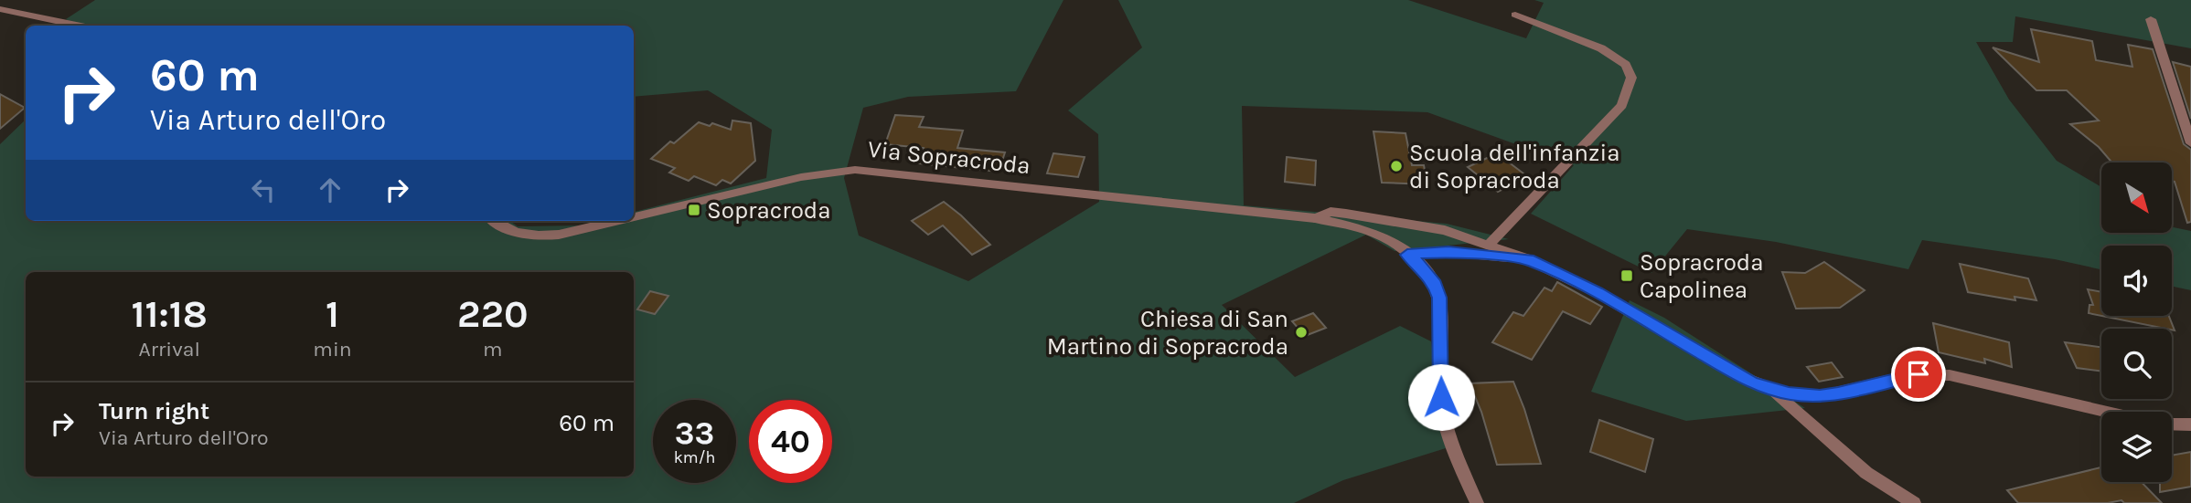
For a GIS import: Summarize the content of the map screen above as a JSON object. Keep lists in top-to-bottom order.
{
  "streets": {
    "street": ["Via Sopracroda"]
  },
  "places": {
    "other": ["Scuola dell'infanzia di Sopracroda", "Chiesa di San Martino di Sopracroda"],
    "transit": ["Sopracroda", "Sopracroda Capolinea"]
  },
  "north": "bottom right",
  "page": {
    "turn": ["60 m", "Via Arturo dell'Oro"],
    "eta": [
      "11:18",
      "Arrival",
      "1",
      "min",
      "220",
      "m"
    ],
    "list": [
      {
        "name": "Turn right",
        "note": "Via Arturo dell'Oro",
        "value": "60 m"
      }
    ],
    "speed": "33 km/h",
    "limit": "40"
  }
}
